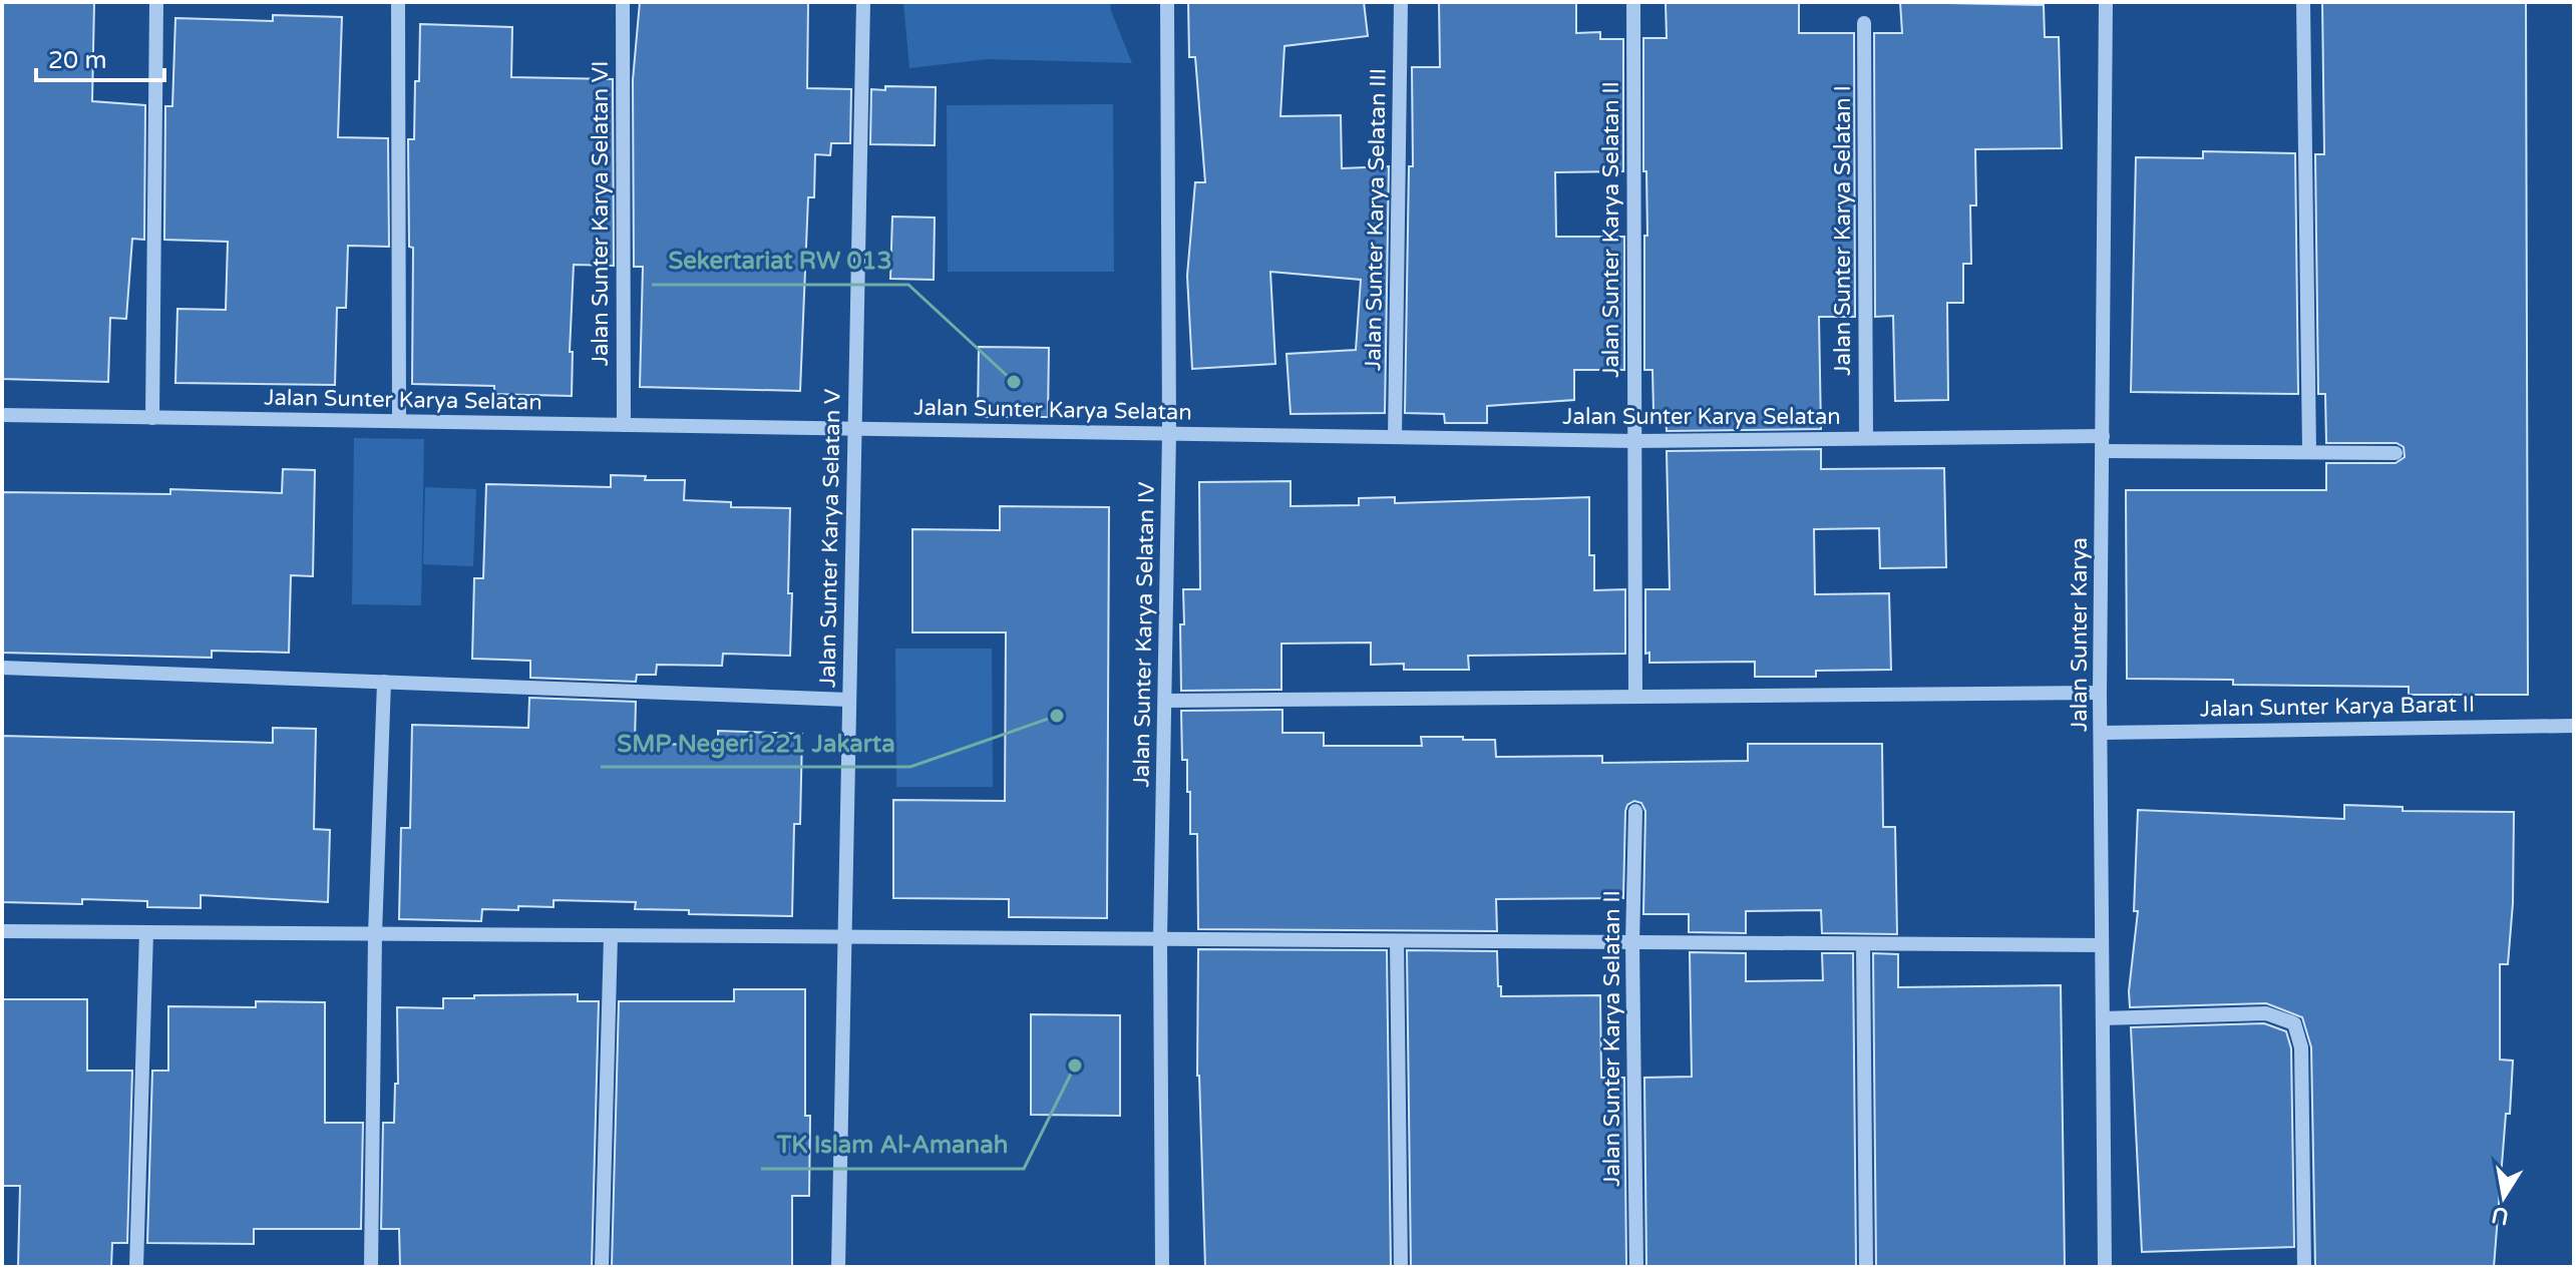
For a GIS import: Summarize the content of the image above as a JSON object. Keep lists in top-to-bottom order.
{
  "streets": {
    "street": [
      "Jalan Sunter Karya Selatan VI",
      "Jalan Sunter Karya Selatan III",
      "Jalan Sunter Karya Selatan II",
      "Jalan Sunter Karya Selatan I",
      "Jalan Sunter Karya Selatan",
      "Jalan Sunter Karya Selatan V",
      "Jalan Sunter Karya Selatan IV",
      "Jalan Sunter Karya",
      "Jalan Sunter Karya Barat II"
    ]
  },
  "crossings": [
    ["Jalan Sunter Karya Selatan VI", "Jalan Sunter Karya Selatan"],
    ["Jalan Sunter Karya Selatan III", "Jalan Sunter Karya Selatan"],
    ["Jalan Sunter Karya Selatan II", "Jalan Sunter Karya Selatan"],
    ["Jalan Sunter Karya Selatan I", "Jalan Sunter Karya Selatan"],
    ["Jalan Sunter Karya Selatan", "Jalan Sunter Karya Selatan V"],
    ["Jalan Sunter Karya Selatan", "Jalan Sunter Karya Selatan IV"],
    ["Jalan Sunter Karya Selatan", "Jalan Sunter Karya"],
    ["Jalan Sunter Karya", "Jalan Sunter Karya Barat II"]
  ],
  "places": ["Sekertariat RW 013", "SMP Negeri 221 Jakarta", "TK Islam Al-Amanah"],
  "scale_bar": "20 m",
  "north": "bottom"
}
